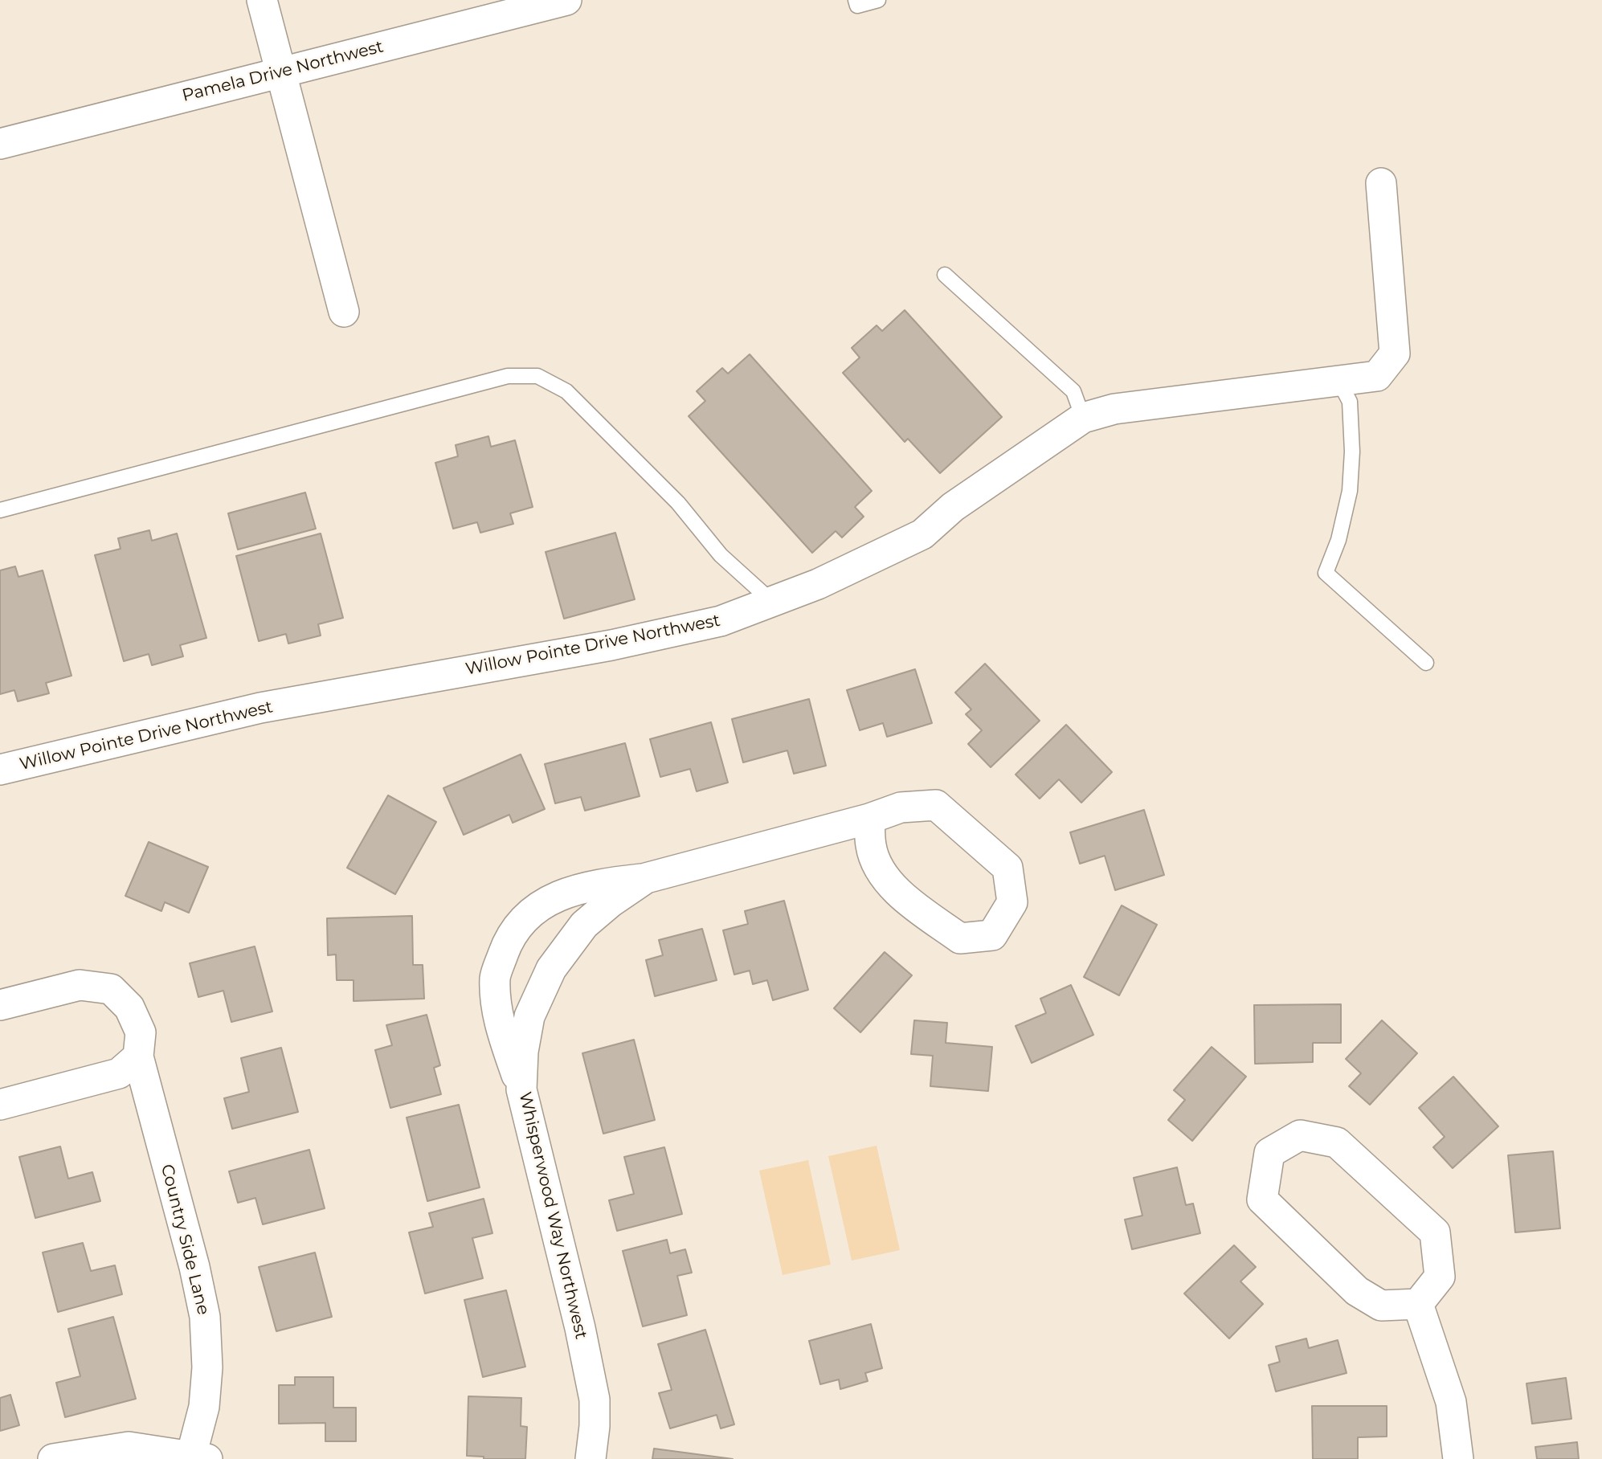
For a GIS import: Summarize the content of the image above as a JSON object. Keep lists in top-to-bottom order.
{
  "streets": {
    "street": [
      "Pamela Drive Northwest",
      "Willow Pointe Drive Northwest",
      "Whisperwood Way Northwest",
      "Country Side Lane"
    ]
  }
}
